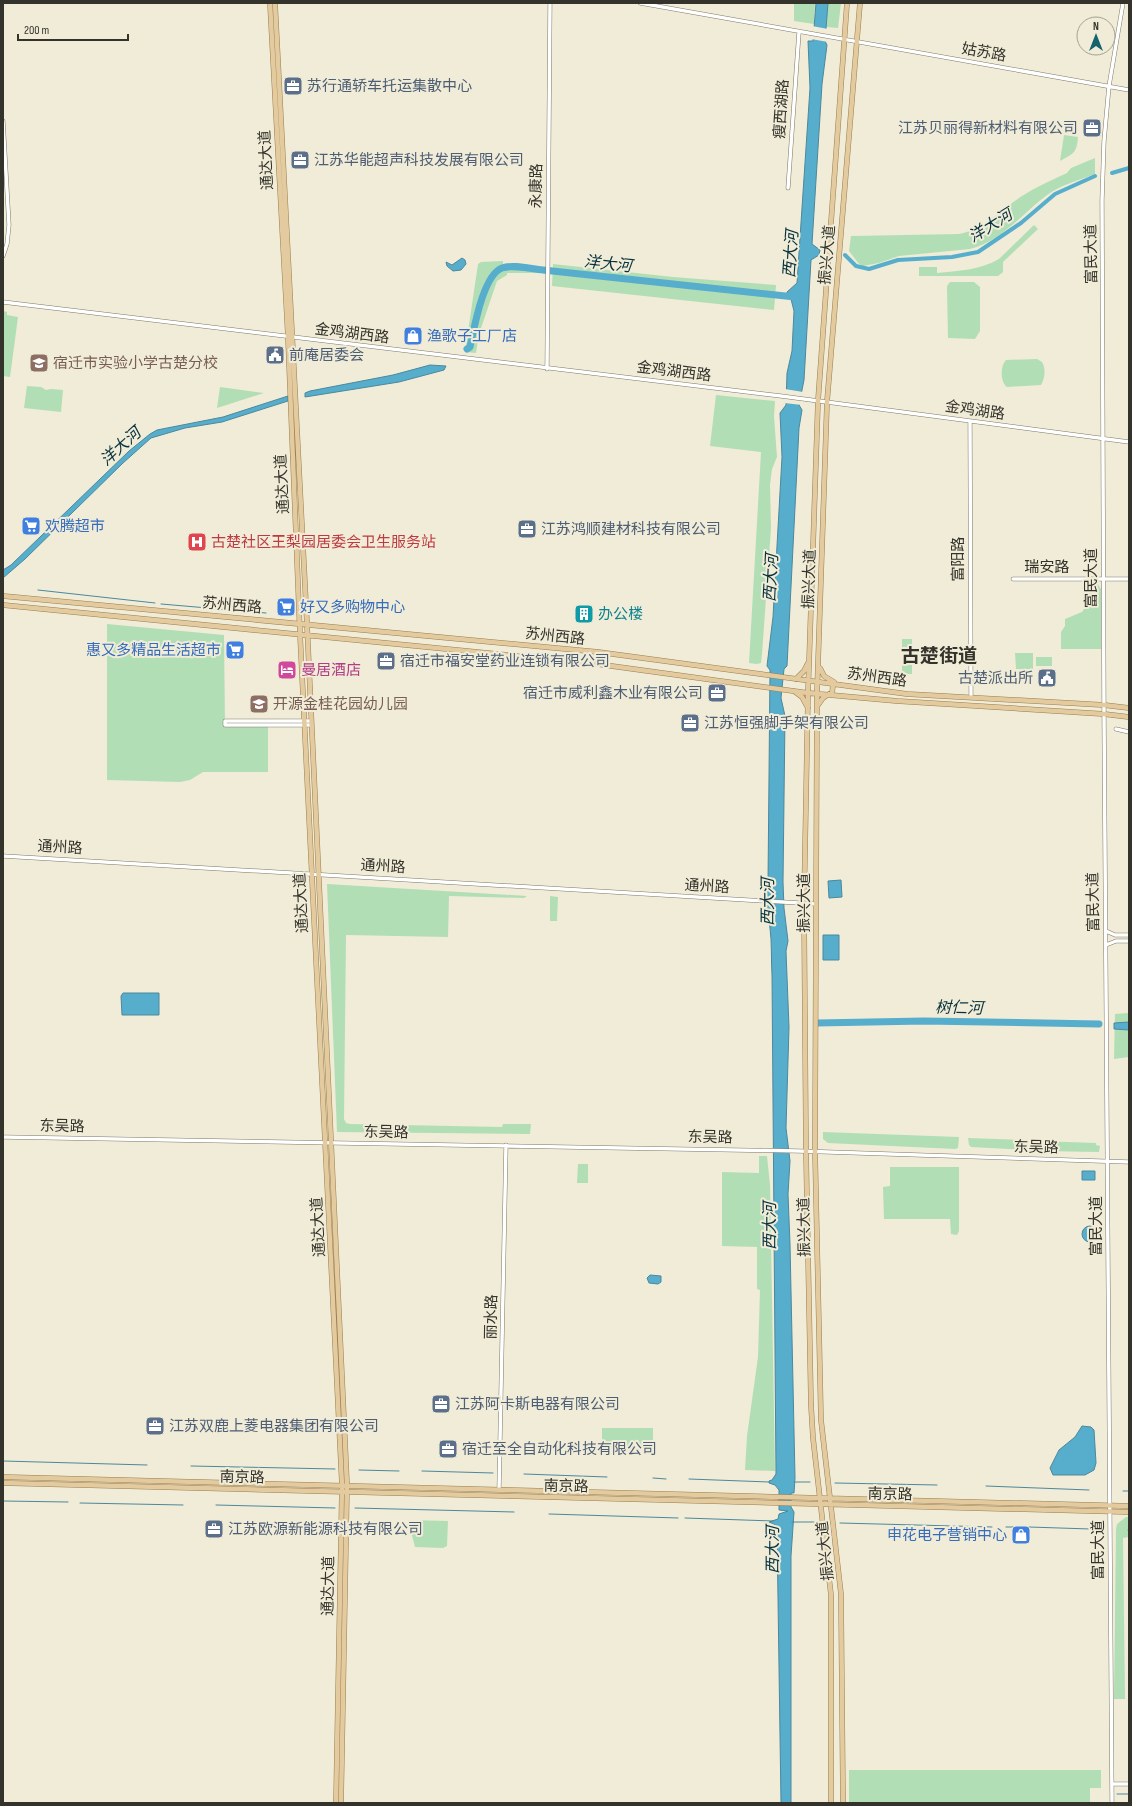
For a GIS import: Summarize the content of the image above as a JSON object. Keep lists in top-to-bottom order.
{
  "streets": {
    "main road": [
      "通达大道",
      "振兴大道",
      "苏州西路",
      "南京路"
    ],
    "street": [
      "姑苏路",
      "瘦西湖路",
      "永康路",
      "富民大道",
      "金鸡湖西路",
      "金鸡湖路",
      "富阳路",
      "瑞安路",
      "通州路",
      "东吴路",
      "丽水路"
    ]
  },
  "crossings": [
    ["姑苏路", "瘦西湖路"],
    ["姑苏路", "富民大道"],
    ["姑苏路", "振兴大道"],
    ["通达大道", "金鸡湖西路"],
    ["通达大道", "苏州西路"],
    ["通达大道", "通州路"],
    ["通达大道", "东吴路"],
    ["通达大道", "南京路"],
    ["永康路", "金鸡湖西路"],
    ["富民大道", "金鸡湖路"],
    ["富民大道", "瑞安路"],
    ["富民大道", "苏州西路"],
    ["富民大道", "东吴路"],
    ["富民大道", "南京路"],
    ["振兴大道", "金鸡湖西路"],
    ["振兴大道", "金鸡湖路"],
    ["振兴大道", "苏州西路"],
    ["振兴大道", "通州路"],
    ["振兴大道", "东吴路"],
    ["振兴大道", "南京路"],
    ["金鸡湖西路", "金鸡湖路"],
    ["金鸡湖路", "富阳路"],
    ["富阳路", "苏州西路"],
    ["东吴路", "丽水路"],
    ["丽水路", "南京路"]
  ],
  "districts": ["古楚街道"],
  "water": ["洋大河", "西大河", "树仁河"],
  "places": {
    "office": [
      "苏行通轿车托运集散中心",
      "江苏贝丽得新材料有限公司",
      "江苏华能超声科技发展有限公司",
      "江苏鸿顺建材科技有限公司",
      "宿迁市福安堂药业连锁有限公司",
      "宿迁市威利鑫木业有限公司",
      "江苏恒强脚手架有限公司",
      "江苏阿卡斯电器有限公司",
      "江苏双鹿上菱电器集团有限公司",
      "宿迁至全自动化科技有限公司",
      "江苏欧源新能源科技有限公司"
    ],
    "shop": ["渔歌子工厂店", "申花电子营销中心"],
    "public building": ["前庵居委会", "古楚派出所"],
    "school or university": ["宿迁市实验小学古楚分校", "开源金桂花园幼儿园"],
    "supermarket": ["欢腾超市", "好又多购物中心", "惠又多精品生活超市"],
    "hospital": ["古楚社区王梨园居委会卫生服务站"],
    "building": ["办公楼"],
    "hotel": ["曼居酒店"]
  },
  "scale_bar": "200 m",
  "north": "top"
}
